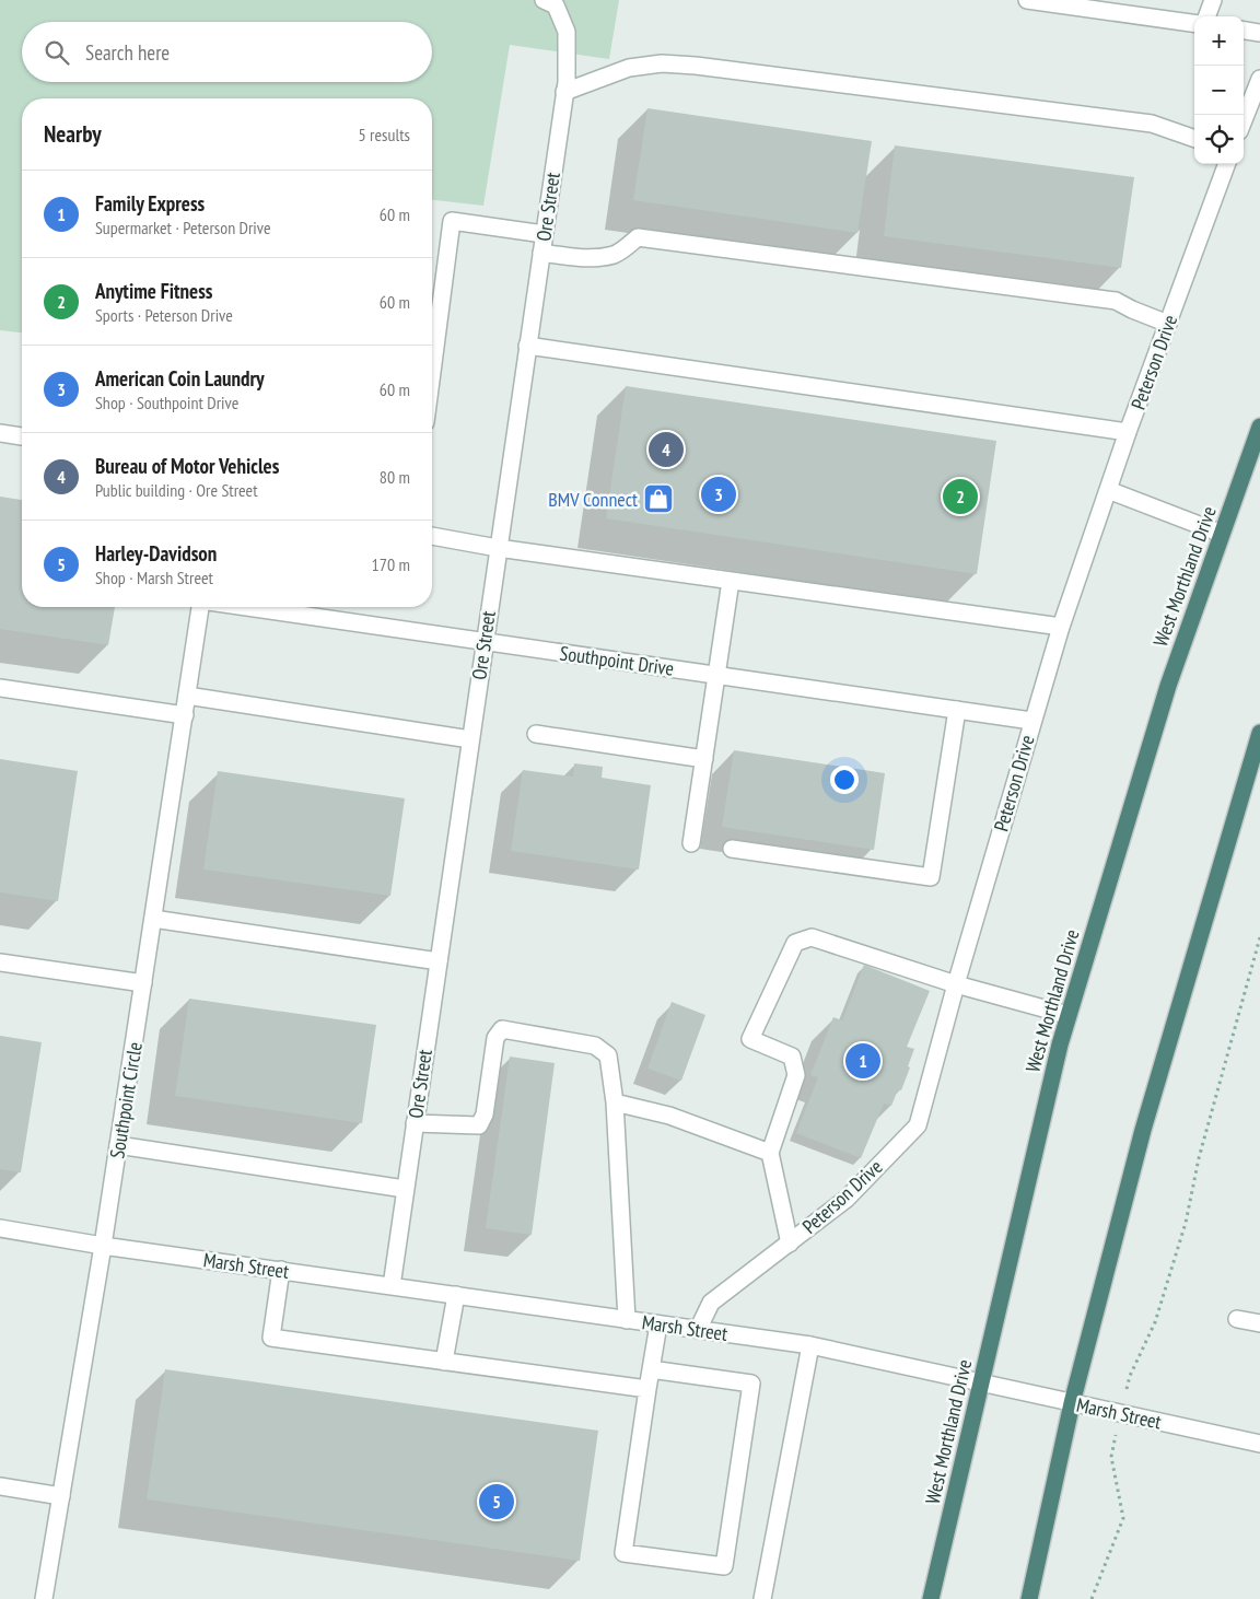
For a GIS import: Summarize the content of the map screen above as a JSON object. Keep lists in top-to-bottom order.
{
  "streets": {
    "highway": ["West Morthland Drive"],
    "street": [
      "Ore Street",
      "Peterson Drive",
      "Southpoint Drive",
      "Southpoint Circle",
      "Marsh Street"
    ]
  },
  "crossings": [
    ["Ore Street", "Southpoint Drive"],
    ["Ore Street", "Marsh Street"],
    ["Peterson Drive", "Southpoint Drive"],
    ["Peterson Drive", "Marsh Street"],
    ["West Morthland Drive", "Marsh Street"],
    ["Southpoint Circle", "Marsh Street"]
  ],
  "places": {
    "shop": ["BMV Connect"]
  },
  "page": {
    "map_buttons": ["+", "−"],
    "search": "Search here",
    "heading": ["Nearby", "5 results"],
    "list": [
      {
        "mark": "1",
        "name": "Family Express",
        "note": "Supermarket · Peterson Drive",
        "value": "60 m"
      },
      {
        "mark": "2",
        "name": "Anytime Fitness",
        "note": "Sports · Peterson Drive",
        "value": "60 m"
      },
      {
        "mark": "3",
        "name": "American Coin Laundry",
        "note": "Shop · Southpoint Drive",
        "value": "60 m"
      },
      {
        "mark": "4",
        "name": "Bureau of Motor Vehicles",
        "note": "Public building · Ore Street",
        "value": "80 m"
      },
      {
        "mark": "5",
        "name": "Harley-Davidson",
        "note": "Shop · Marsh Street",
        "value": "170 m"
      }
    ],
    "pins": [
      "4",
      "3",
      "2",
      "1",
      "5"
    ]
  }
}
